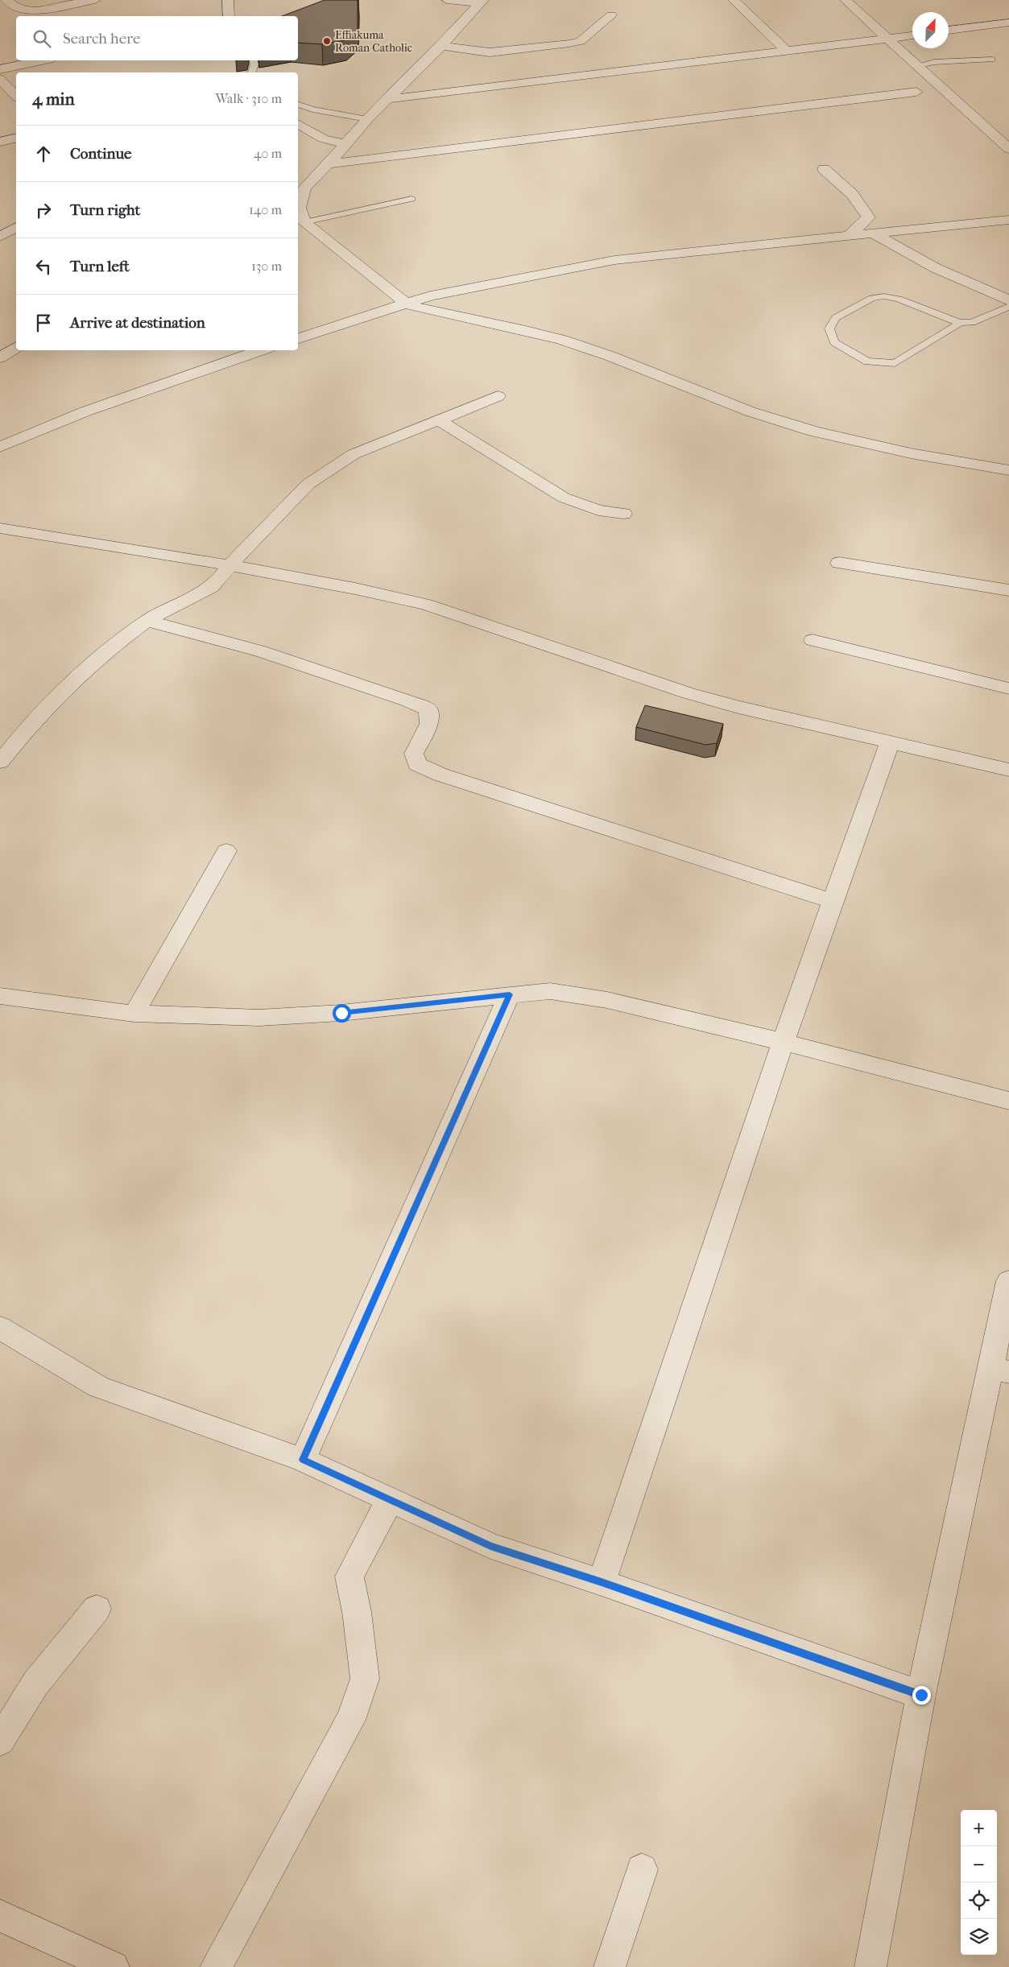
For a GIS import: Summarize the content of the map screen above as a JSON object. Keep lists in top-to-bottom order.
{
  "places": ["Effiakuma Roman Catholic"],
  "north": "top right",
  "page": {
    "search": "Search here",
    "heading": ["4 min", "Walk · 310 m"],
    "list": [
      ["Continue", "40 m"],
      ["Turn right", "140 m"],
      ["Turn left", "130 m"],
      "Arrive at destination"
    ],
    "map_buttons": ["+", "−"]
  }
}
